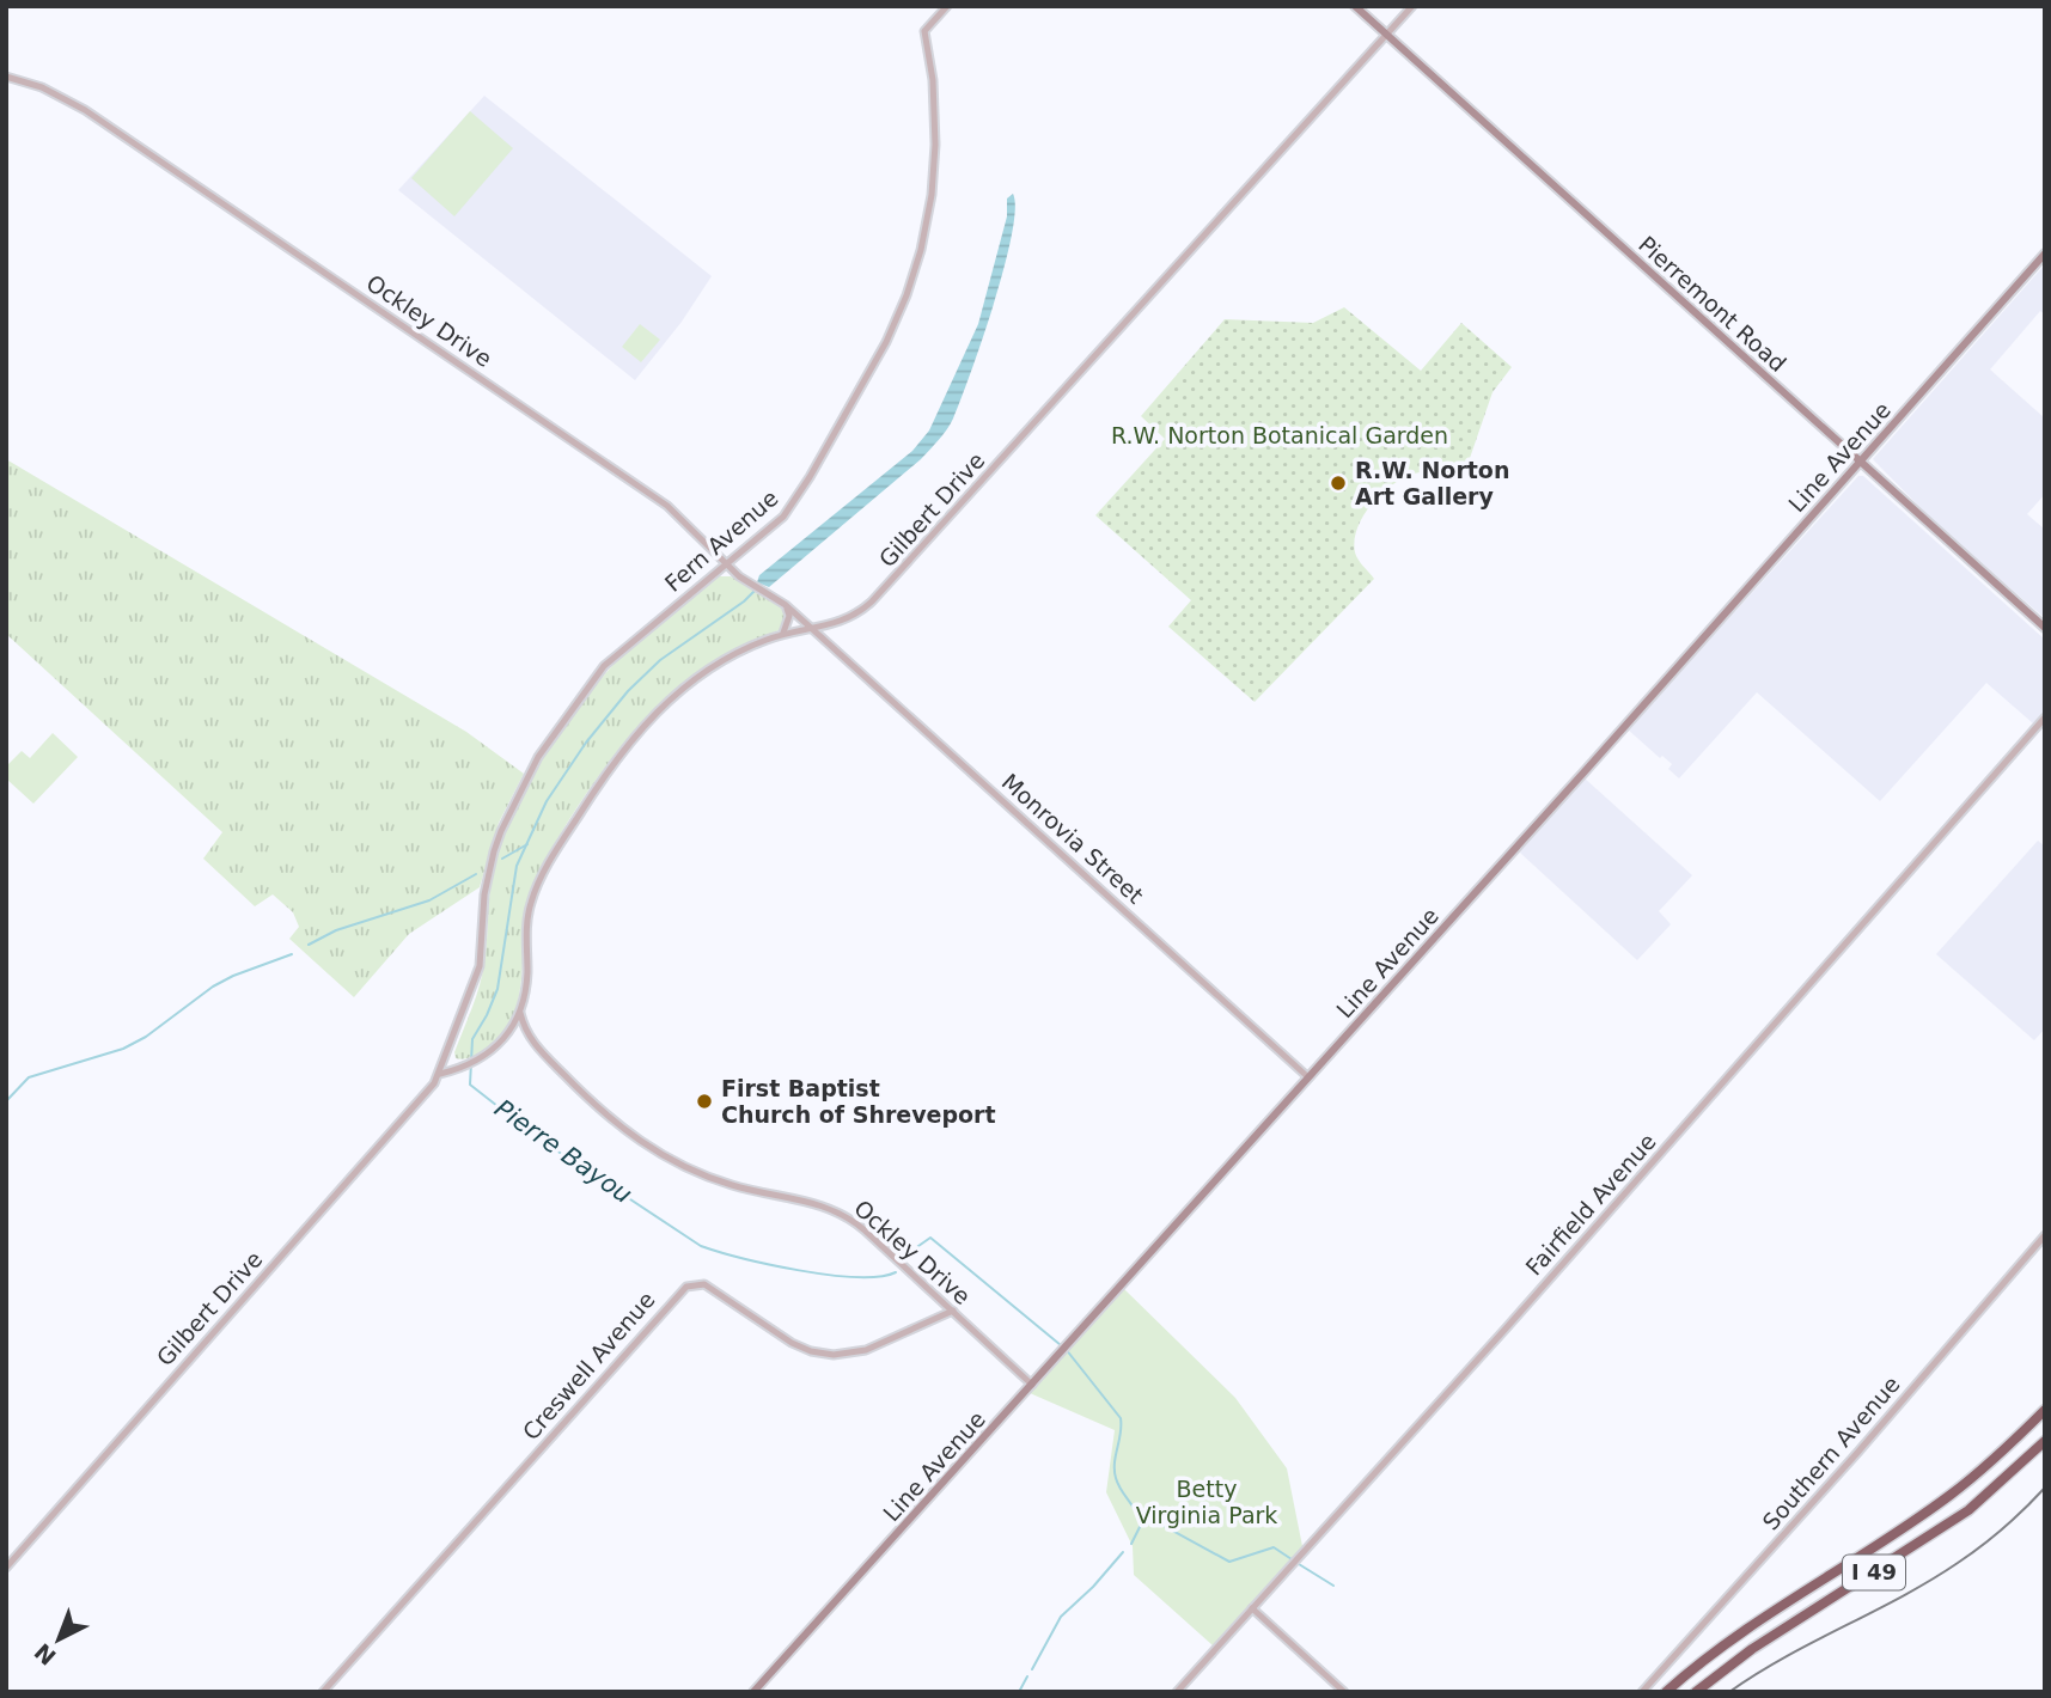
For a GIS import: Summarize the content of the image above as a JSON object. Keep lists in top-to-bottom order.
{
  "streets": {
    "highway": ["I 49"],
    "main road": ["Pierremont Road", "Line Avenue"],
    "street": [
      "Ockley Drive",
      "Gilbert Drive",
      "Fern Avenue",
      "Monrovia Street",
      "Fairfield Avenue",
      "Creswell Avenue",
      "Southern Avenue"
    ]
  },
  "crossings": [
    ["Pierremont Road", "Line Avenue"],
    ["Pierremont Road", "Gilbert Drive"],
    ["Ockley Drive", "Line Avenue"],
    ["Ockley Drive", "Gilbert Drive"],
    ["Ockley Drive", "Fern Avenue"],
    ["Ockley Drive", "Monrovia Street"],
    ["Ockley Drive", "Creswell Avenue"],
    ["Line Avenue", "Monrovia Street"],
    ["Gilbert Drive", "Fern Avenue"],
    ["Gilbert Drive", "Monrovia Street"]
  ],
  "water": ["Pierre Bayou"],
  "parks": ["R.W. Norton Botanical Garden", "Betty Virginia Park"],
  "places": ["R.W. Norton Art Gallery", "First Baptist Church of Shreveport"],
  "north": "bottom left"
}
